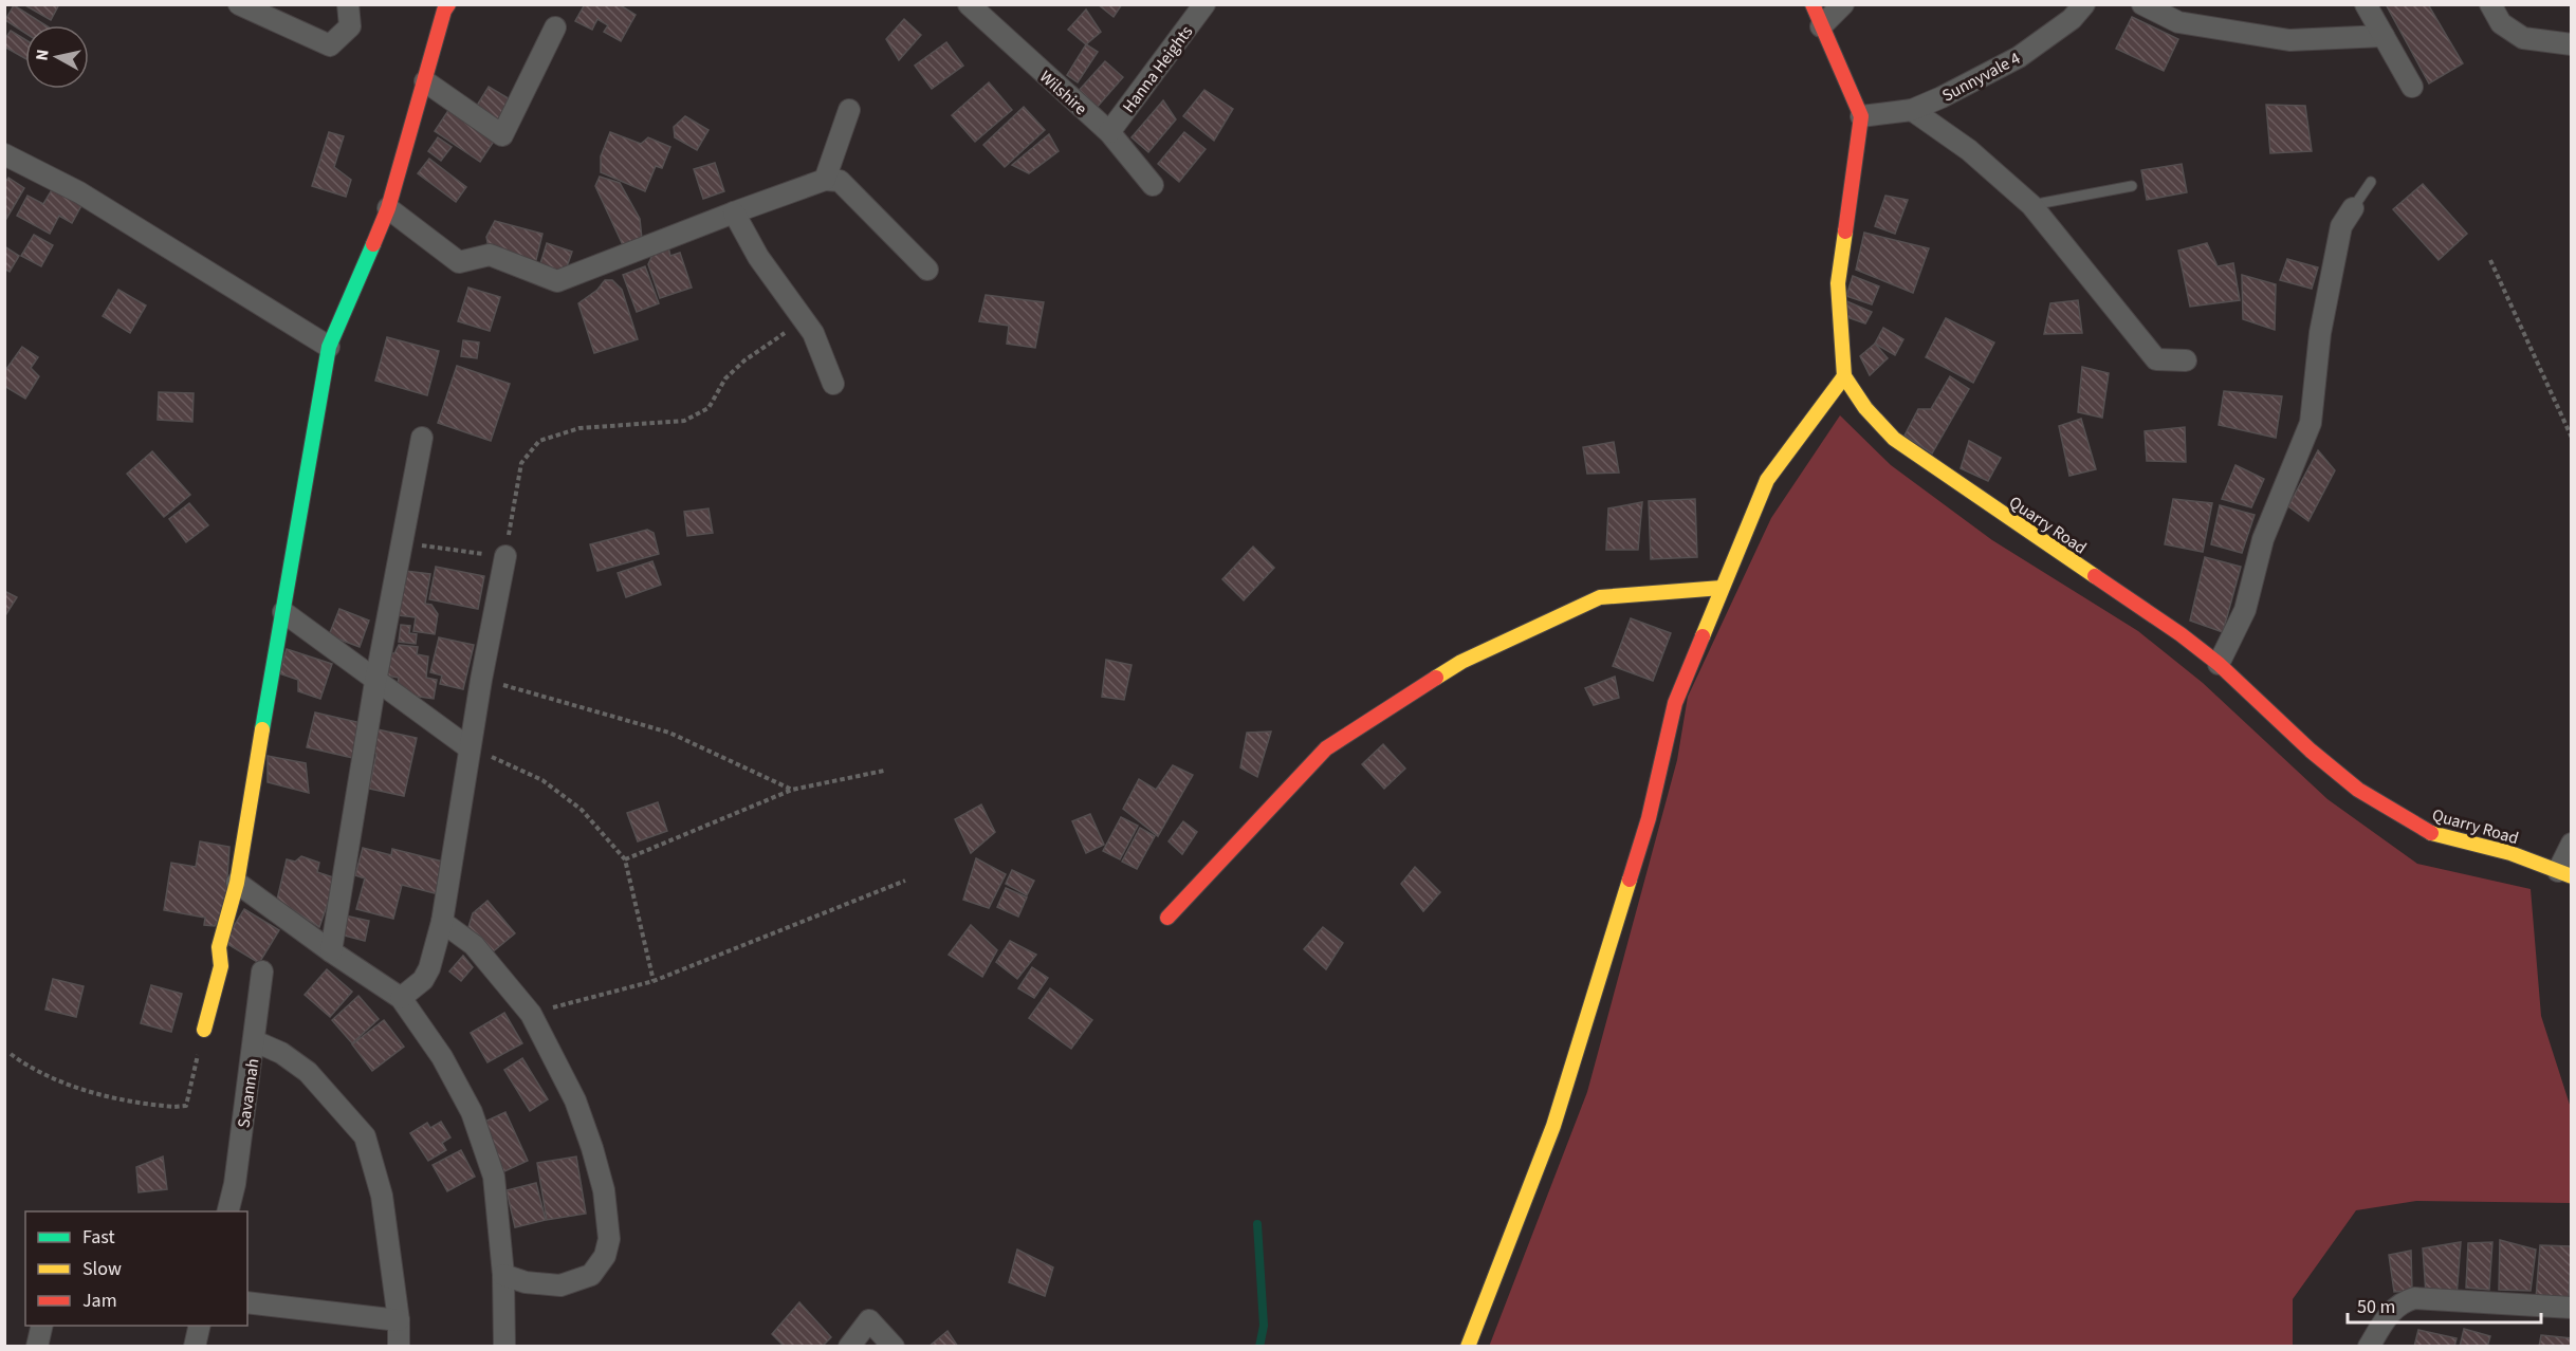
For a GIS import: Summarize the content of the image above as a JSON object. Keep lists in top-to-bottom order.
{
  "streets": {
    "street": [
      "Hanna Heights",
      "Sunnyvale 4",
      "Wilshire",
      "Quarry Road",
      "Savannah"
    ]
  },
  "crossings": [
    ["Hanna Heights", "Wilshire"],
    ["Sunnyvale 4", "Quarry Road"]
  ],
  "legend": ["Fast", "Slow", "Jam"],
  "scale_bar": "50 m",
  "north": "left"
}
